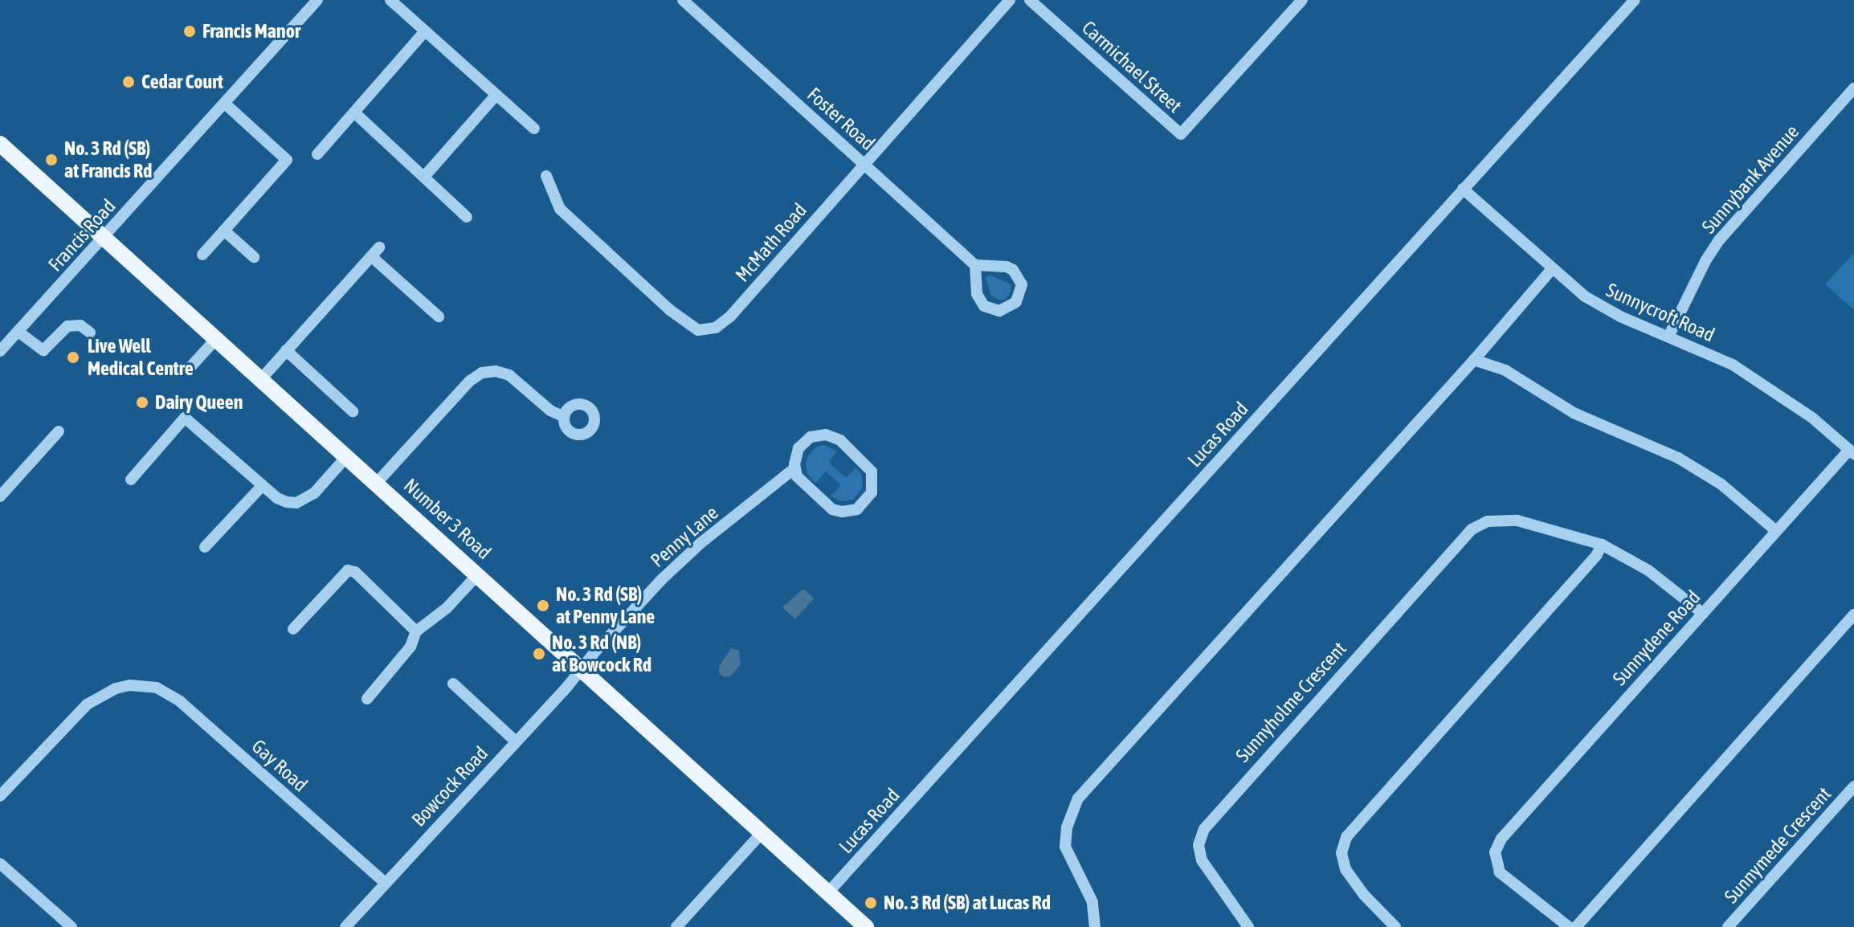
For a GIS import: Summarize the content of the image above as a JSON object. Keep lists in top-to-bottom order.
{
  "streets": {
    "main road": ["Number 3 Road"],
    "street": [
      "Carmichael Street",
      "Foster Road",
      "Sunnybank Avenue",
      "Francis Road",
      "McMath Road",
      "Sunnycroft Road",
      "Lucas Road",
      "Penny Lane",
      "Sunnydene Road",
      "Sunnyholme Crescent",
      "Gay Road",
      "Bowcock Road",
      "Sunnymede Crescent"
    ]
  },
  "crossings": [
    ["Foster Road", "McMath Road"],
    ["Sunnybank Avenue", "Sunnycroft Road"],
    ["Francis Road", "Number 3 Road"],
    ["Sunnycroft Road", "Lucas Road"],
    ["Sunnycroft Road", "Sunnydene Road"],
    ["Lucas Road", "Number 3 Road"],
    ["Number 3 Road", "Penny Lane"],
    ["Number 3 Road", "Bowcock Road"],
    ["Penny Lane", "Bowcock Road"],
    ["Sunnydene Road", "Sunnyholme Crescent"],
    ["Gay Road", "Bowcock Road"]
  ],
  "places": [
    "Francis Manor",
    "Cedar Court",
    "No. 3 Rd (SB) at Francis Rd",
    "Live Well Medical Centre",
    "Dairy Queen",
    "No. 3 Rd (SB) at Penny Lane",
    "No. 3 Rd (NB) at Bowcock Rd",
    "No. 3 Rd (SB) at Lucas Rd"
  ]
}
